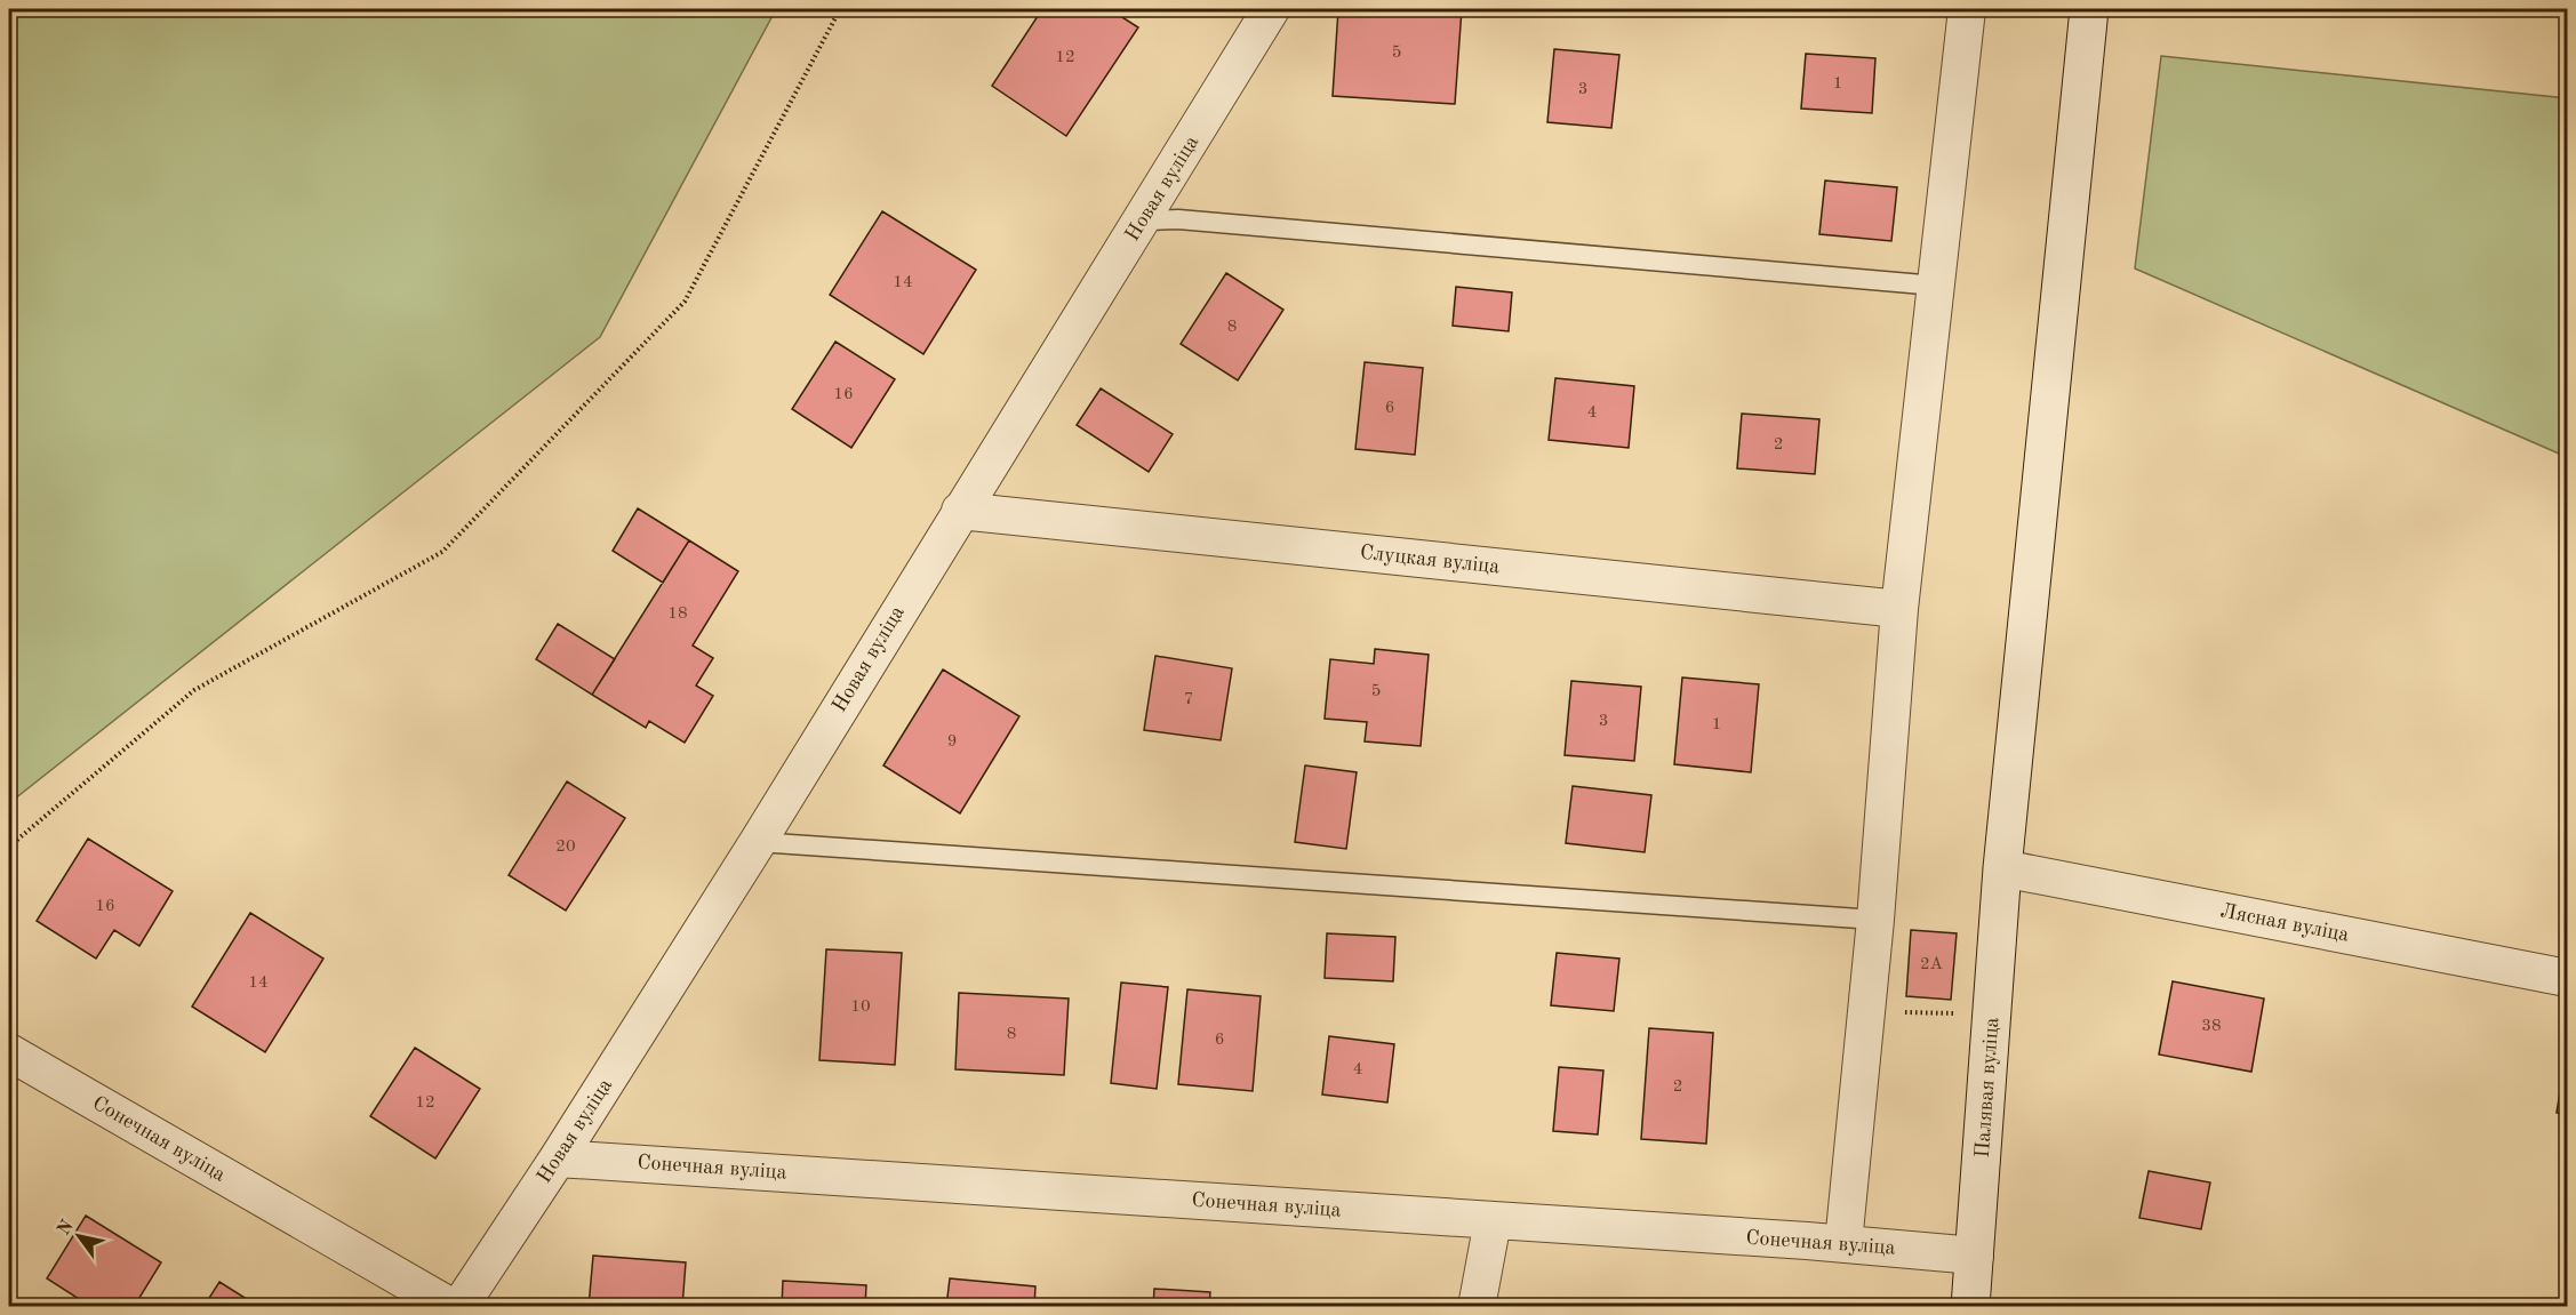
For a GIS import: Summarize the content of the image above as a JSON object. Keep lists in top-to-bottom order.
{
  "streets": {
    "street": [
      "Новая вуліца",
      "Слуцкая вуліца",
      "Лясная вуліца",
      "Палявая вуліца",
      "Сонечная вуліца"
    ]
  },
  "crossings": [
    ["Новая вуліца", "Слуцкая вуліца"],
    ["Новая вуліца", "Сонечная вуліца"],
    ["Лясная вуліца", "Палявая вуліца"],
    ["Палявая вуліца", "Сонечная вуліца"]
  ],
  "house_numbers": [
    "5",
    "12",
    "1",
    "3",
    "14",
    "8",
    "16",
    "6",
    "4",
    "2",
    "18",
    "5",
    "7",
    "3",
    "1",
    "9",
    "20",
    "16",
    "2А",
    "14",
    "10",
    "38",
    "8",
    "6",
    "4",
    "2",
    "12"
  ],
  "north": "top left"
}
